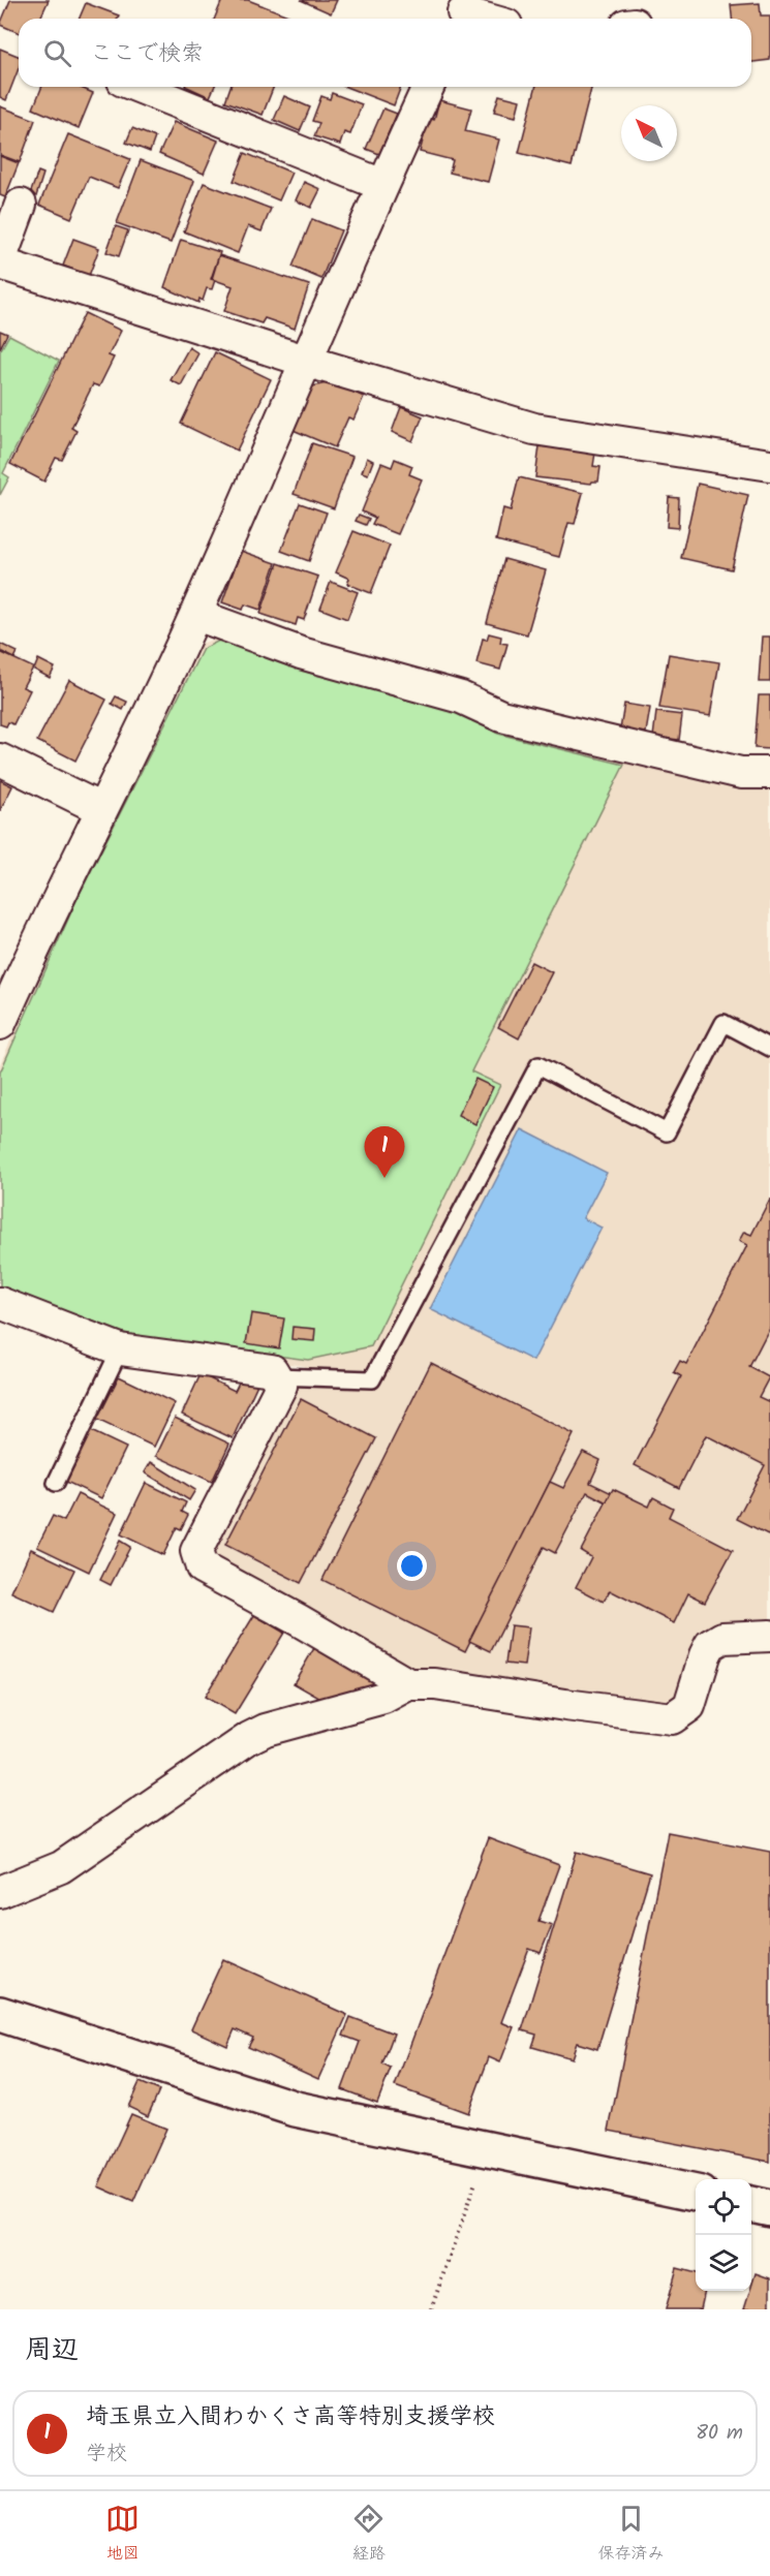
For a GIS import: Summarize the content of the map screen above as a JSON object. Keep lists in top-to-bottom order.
{
  "north": "top left",
  "page": {
    "search": "ここで検索",
    "pins": "1",
    "heading": "周辺",
    "list": [
      {
        "mark": "1",
        "name": "埼玉県立入間わかくさ高等特別支援学校",
        "note": "学校",
        "value": "80 m"
      }
    ],
    "nav": ["地図", "経路", "保存済み"]
  }
}
